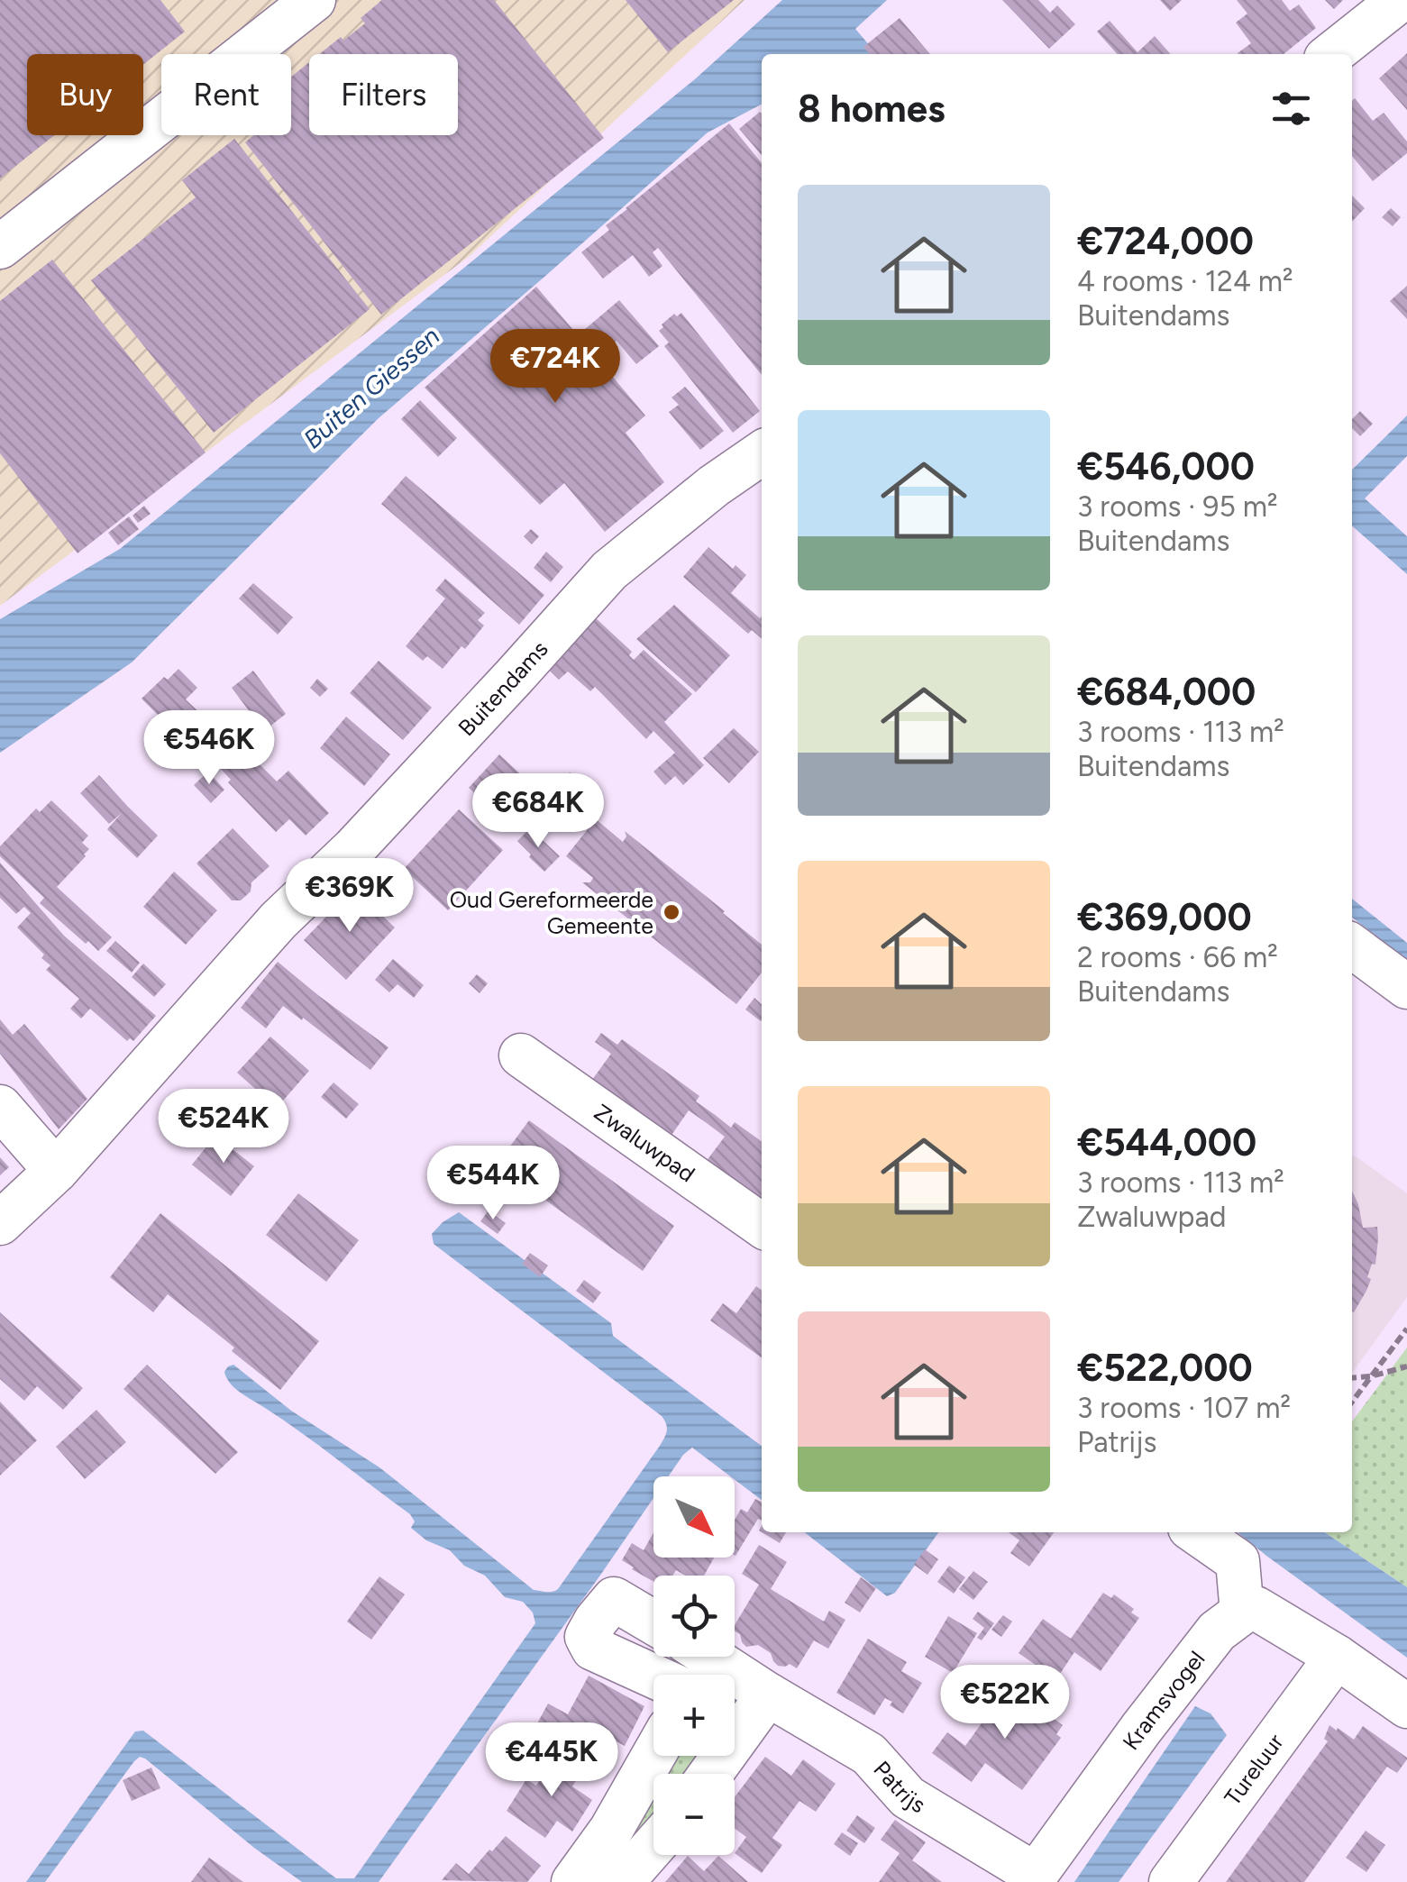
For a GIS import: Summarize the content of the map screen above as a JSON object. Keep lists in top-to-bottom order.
{
  "streets": {
    "street": [
      "Buitendams",
      "Zwaluwpad",
      "Kramsvogel",
      "Tureluur",
      "Patrijs"
    ]
  },
  "crossings": [
    ["Kramsvogel", "Patrijs"]
  ],
  "water": ["Buiten Giessen"],
  "places": ["Oud Gereformeerde Gemeente"],
  "north": "bottom right",
  "page": {
    "chip": ["Buy", "Rent", "Filters"],
    "heading": "8 homes",
    "list": [
      {
        "name": "€724,000",
        "note": "4 rooms · 124 m² · Buitendams"
      },
      {
        "name": "€546,000",
        "note": "3 rooms · 95 m² · Buitendams"
      },
      {
        "name": "€684,000",
        "note": "3 rooms · 113 m² · Buitendams"
      },
      {
        "name": "€369,000",
        "note": "2 rooms · 66 m² · Buitendams"
      },
      {
        "name": "€544,000",
        "note": "3 rooms · 113 m² · Zwaluwpad"
      },
      {
        "name": "€522,000",
        "note": "3 rooms · 107 m² · Patrijs"
      }
    ],
    "price": [
      "€724K",
      "€546K",
      "€684K",
      "€369K",
      "€524K",
      "€544K",
      "€522K",
      "€445K"
    ],
    "map_buttons": ["+", "−"]
  }
}
